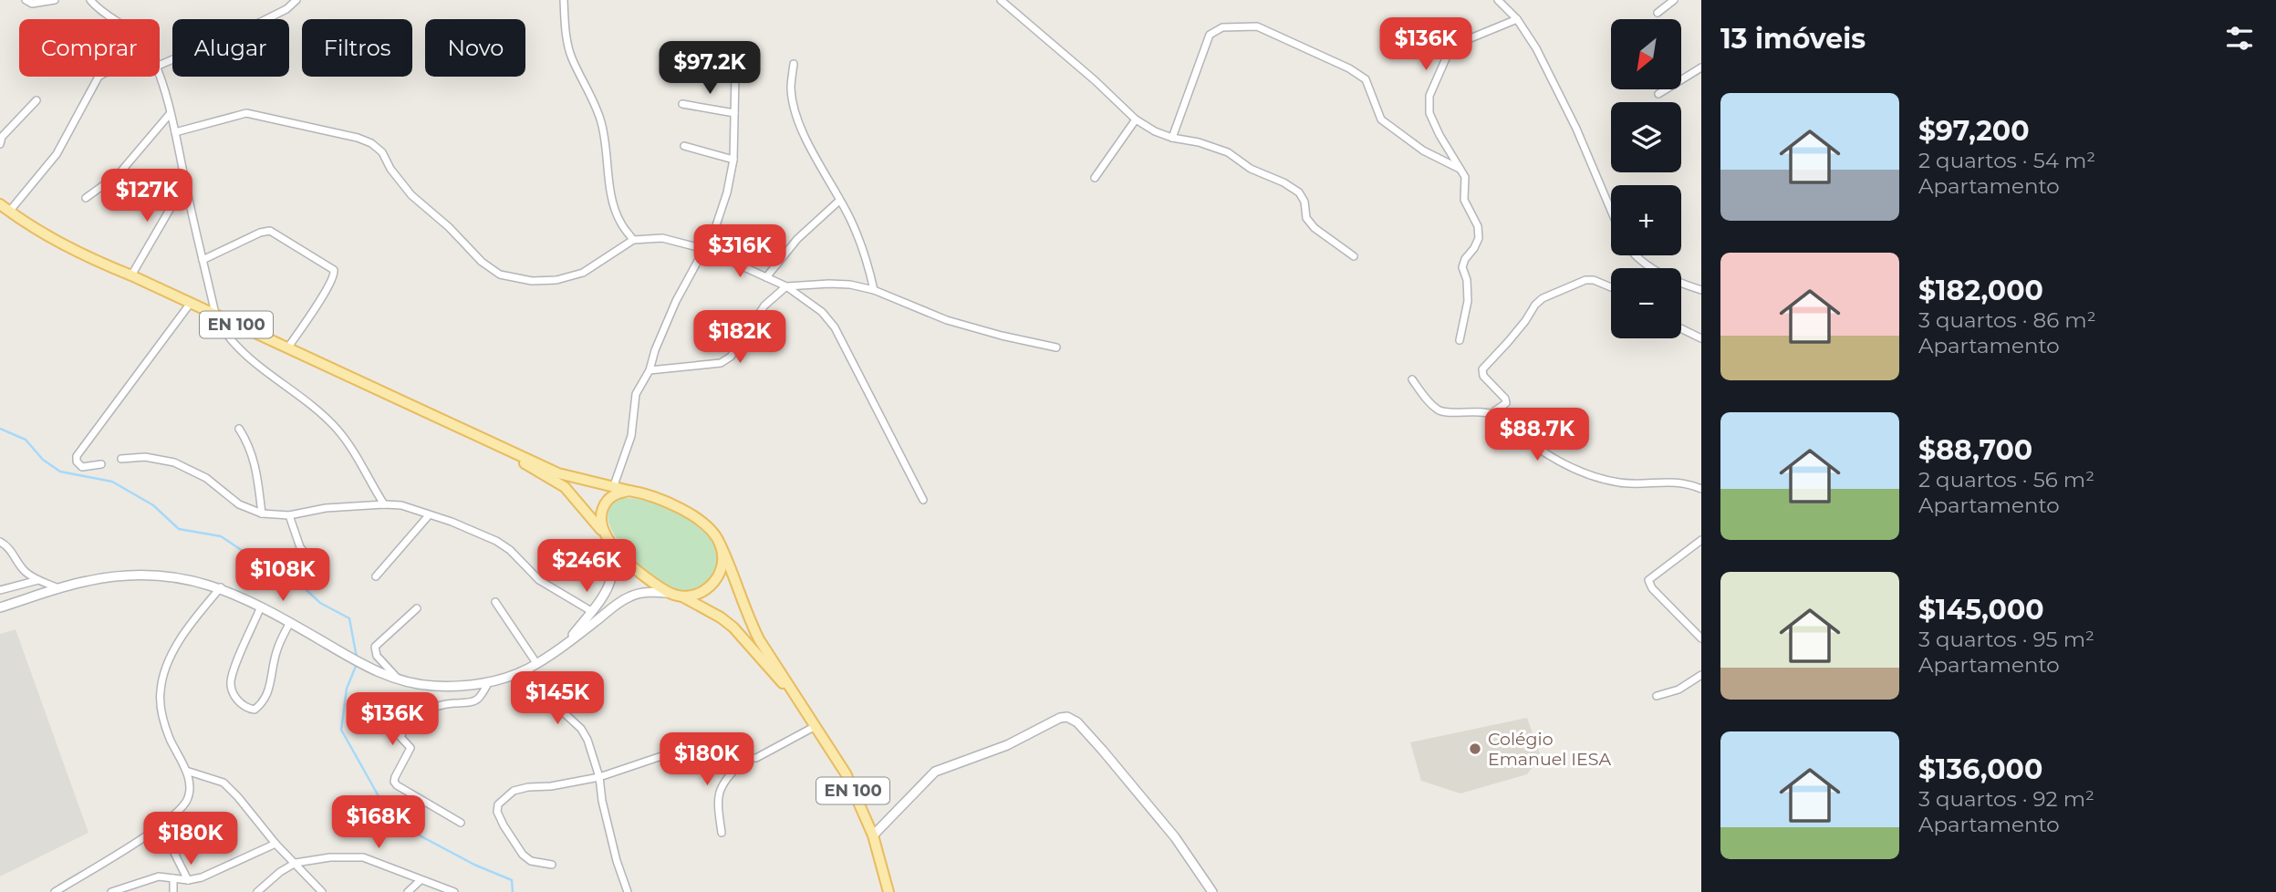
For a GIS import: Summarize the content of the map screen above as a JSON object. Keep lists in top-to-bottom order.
{
  "streets": {
    "main road": ["EN 100"]
  },
  "places": ["Colégio Emanuel IESA"],
  "north": "bottom left",
  "page": {
    "heading": "13 imóveis",
    "price": [
      "$136K",
      "$97.2K",
      "$127K",
      "$316K",
      "$182K",
      "$88.7K",
      "$246K",
      "$108K",
      "$145K",
      "$136K",
      "$180K",
      "$168K",
      "$180K"
    ],
    "map_buttons": ["+", "−"],
    "chip": [
      "Comprar",
      "Alugar",
      "Filtros",
      "Novo"
    ],
    "list": [
      {
        "name": "$97,200",
        "note": "2 quartos · 54 m² · Apartamento"
      },
      {
        "name": "$182,000",
        "note": "3 quartos · 86 m² · Apartamento"
      },
      {
        "name": "$88,700",
        "note": "2 quartos · 56 m² · Apartamento"
      },
      {
        "name": "$145,000",
        "note": "3 quartos · 95 m² · Apartamento"
      },
      {
        "name": "$136,000",
        "note": "3 quartos · 92 m² · Apartamento"
      }
    ]
  }
}
